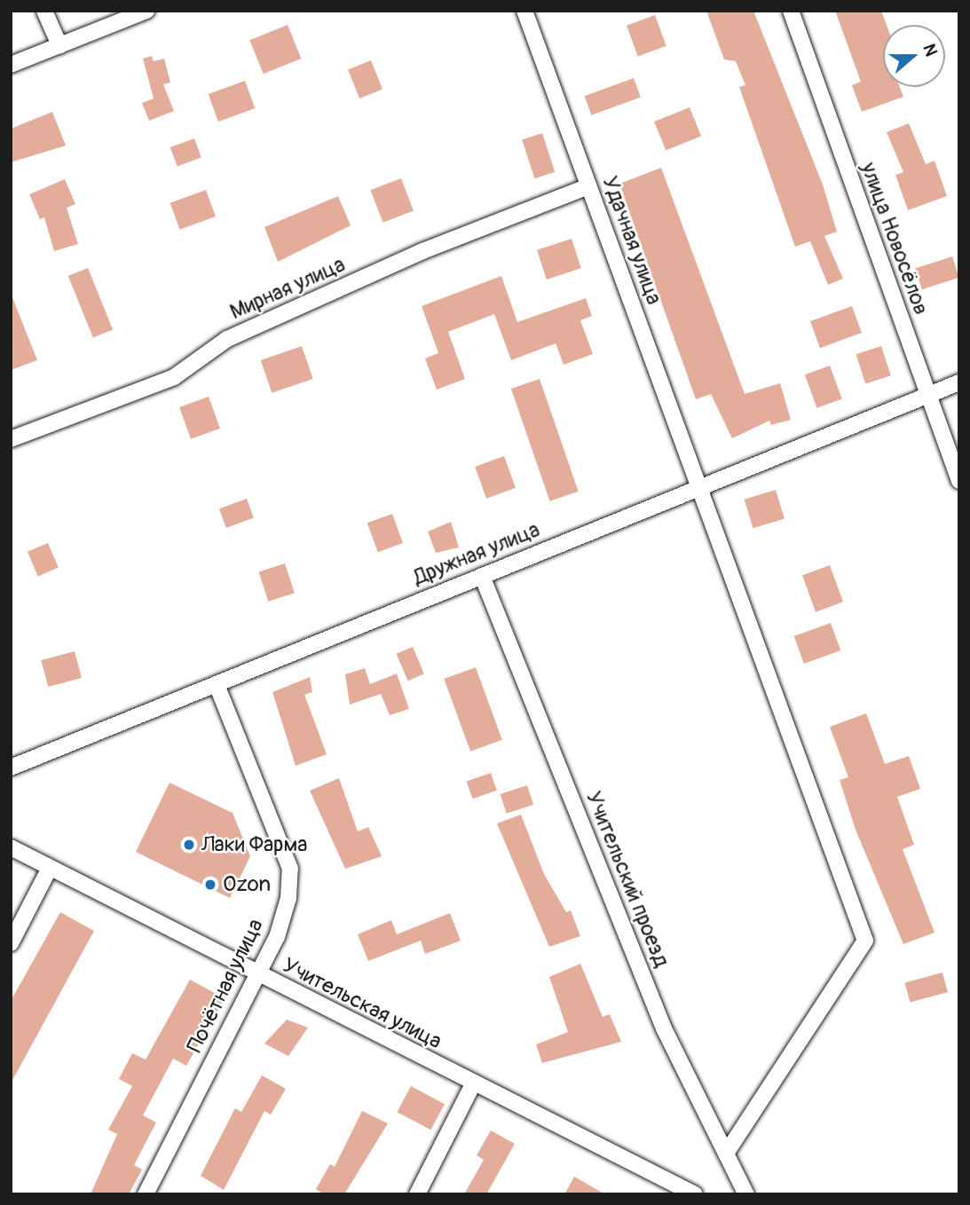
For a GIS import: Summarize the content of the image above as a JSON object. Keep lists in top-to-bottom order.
{
  "streets": {
    "street": [
      "улица Новосёлов",
      "Удачная улица",
      "Мирная улица",
      "Дружная улица",
      "Учительский проезд",
      "Почётная улица",
      "Учительская улица"
    ]
  },
  "crossings": [
    ["улица Новосёлов", "Дружная улица"],
    ["Удачная улица", "Мирная улица"],
    ["Удачная улица", "Дружная улица"],
    ["Удачная улица", "Учительский проезд"],
    ["Дружная улица", "Учительский проезд"],
    ["Дружная улица", "Почётная улица"],
    ["Почётная улица", "Учительская улица"]
  ],
  "places": ["Лаки Фарма", "Ozon"],
  "north": "right"
}
